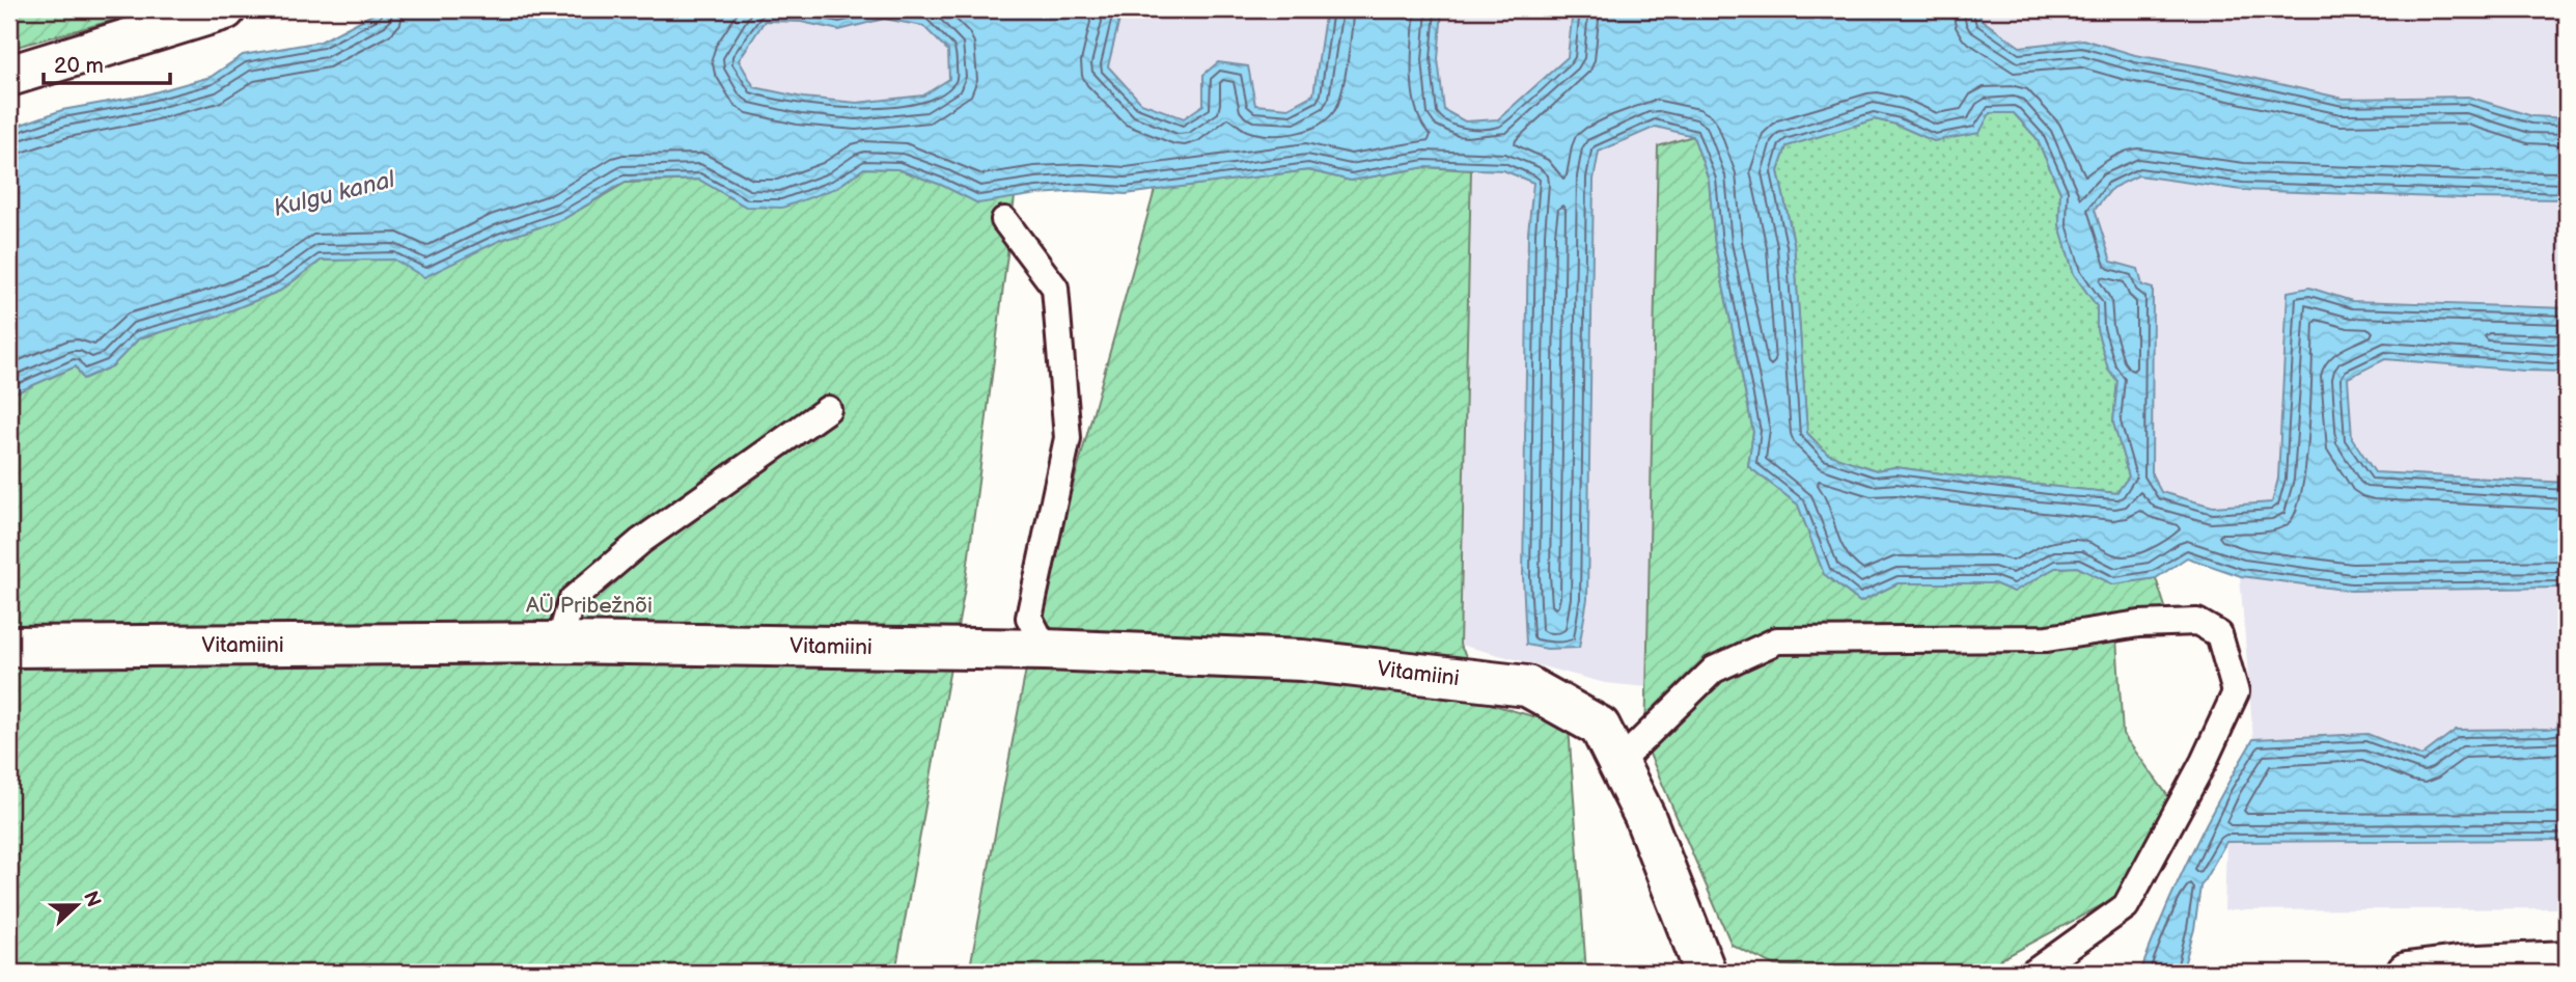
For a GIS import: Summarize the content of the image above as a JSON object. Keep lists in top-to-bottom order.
{
  "streets": {
    "street": ["Vitamiini"]
  },
  "water": ["Kulgu kanal"],
  "parks": ["AÜ Pribežnõi"],
  "scale_bar": "20 m",
  "north": "right"
}
